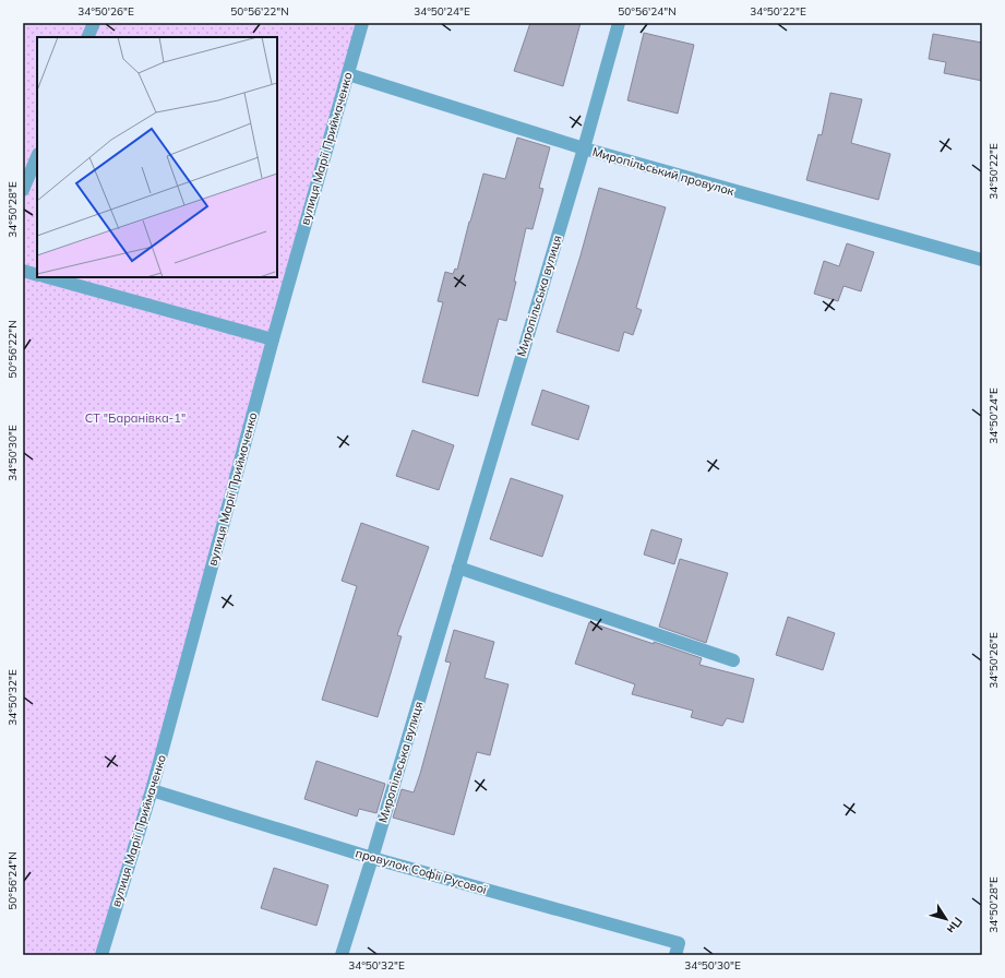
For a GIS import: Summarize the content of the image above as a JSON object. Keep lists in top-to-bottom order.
{
  "streets": {
    "street": [
      "вулиця Марії Приймаченко",
      "Миропільський провулок",
      "Миропільська вулиця",
      "провулок Софії Русової"
    ]
  },
  "crossings": [
    ["вулиця Марії Приймаченко", "Миропільський провулок"],
    ["вулиця Марії Приймаченко", "провулок Софії Русової"],
    ["Миропільський провулок", "Миропільська вулиця"],
    ["Миропільська вулиця", "провулок Софії Русової"]
  ],
  "parks": ["СТ \"Баранівка-1\""],
  "north": "bottom right",
  "coordinates": [
    "34°50'26\"E",
    "50°56'22\"N",
    "34°50'24\"E",
    "50°56'24\"N",
    "34°50'22\"E",
    "34°50'28\"E",
    "34°50'30\"E",
    "34°50'32\"E"
  ]
}
